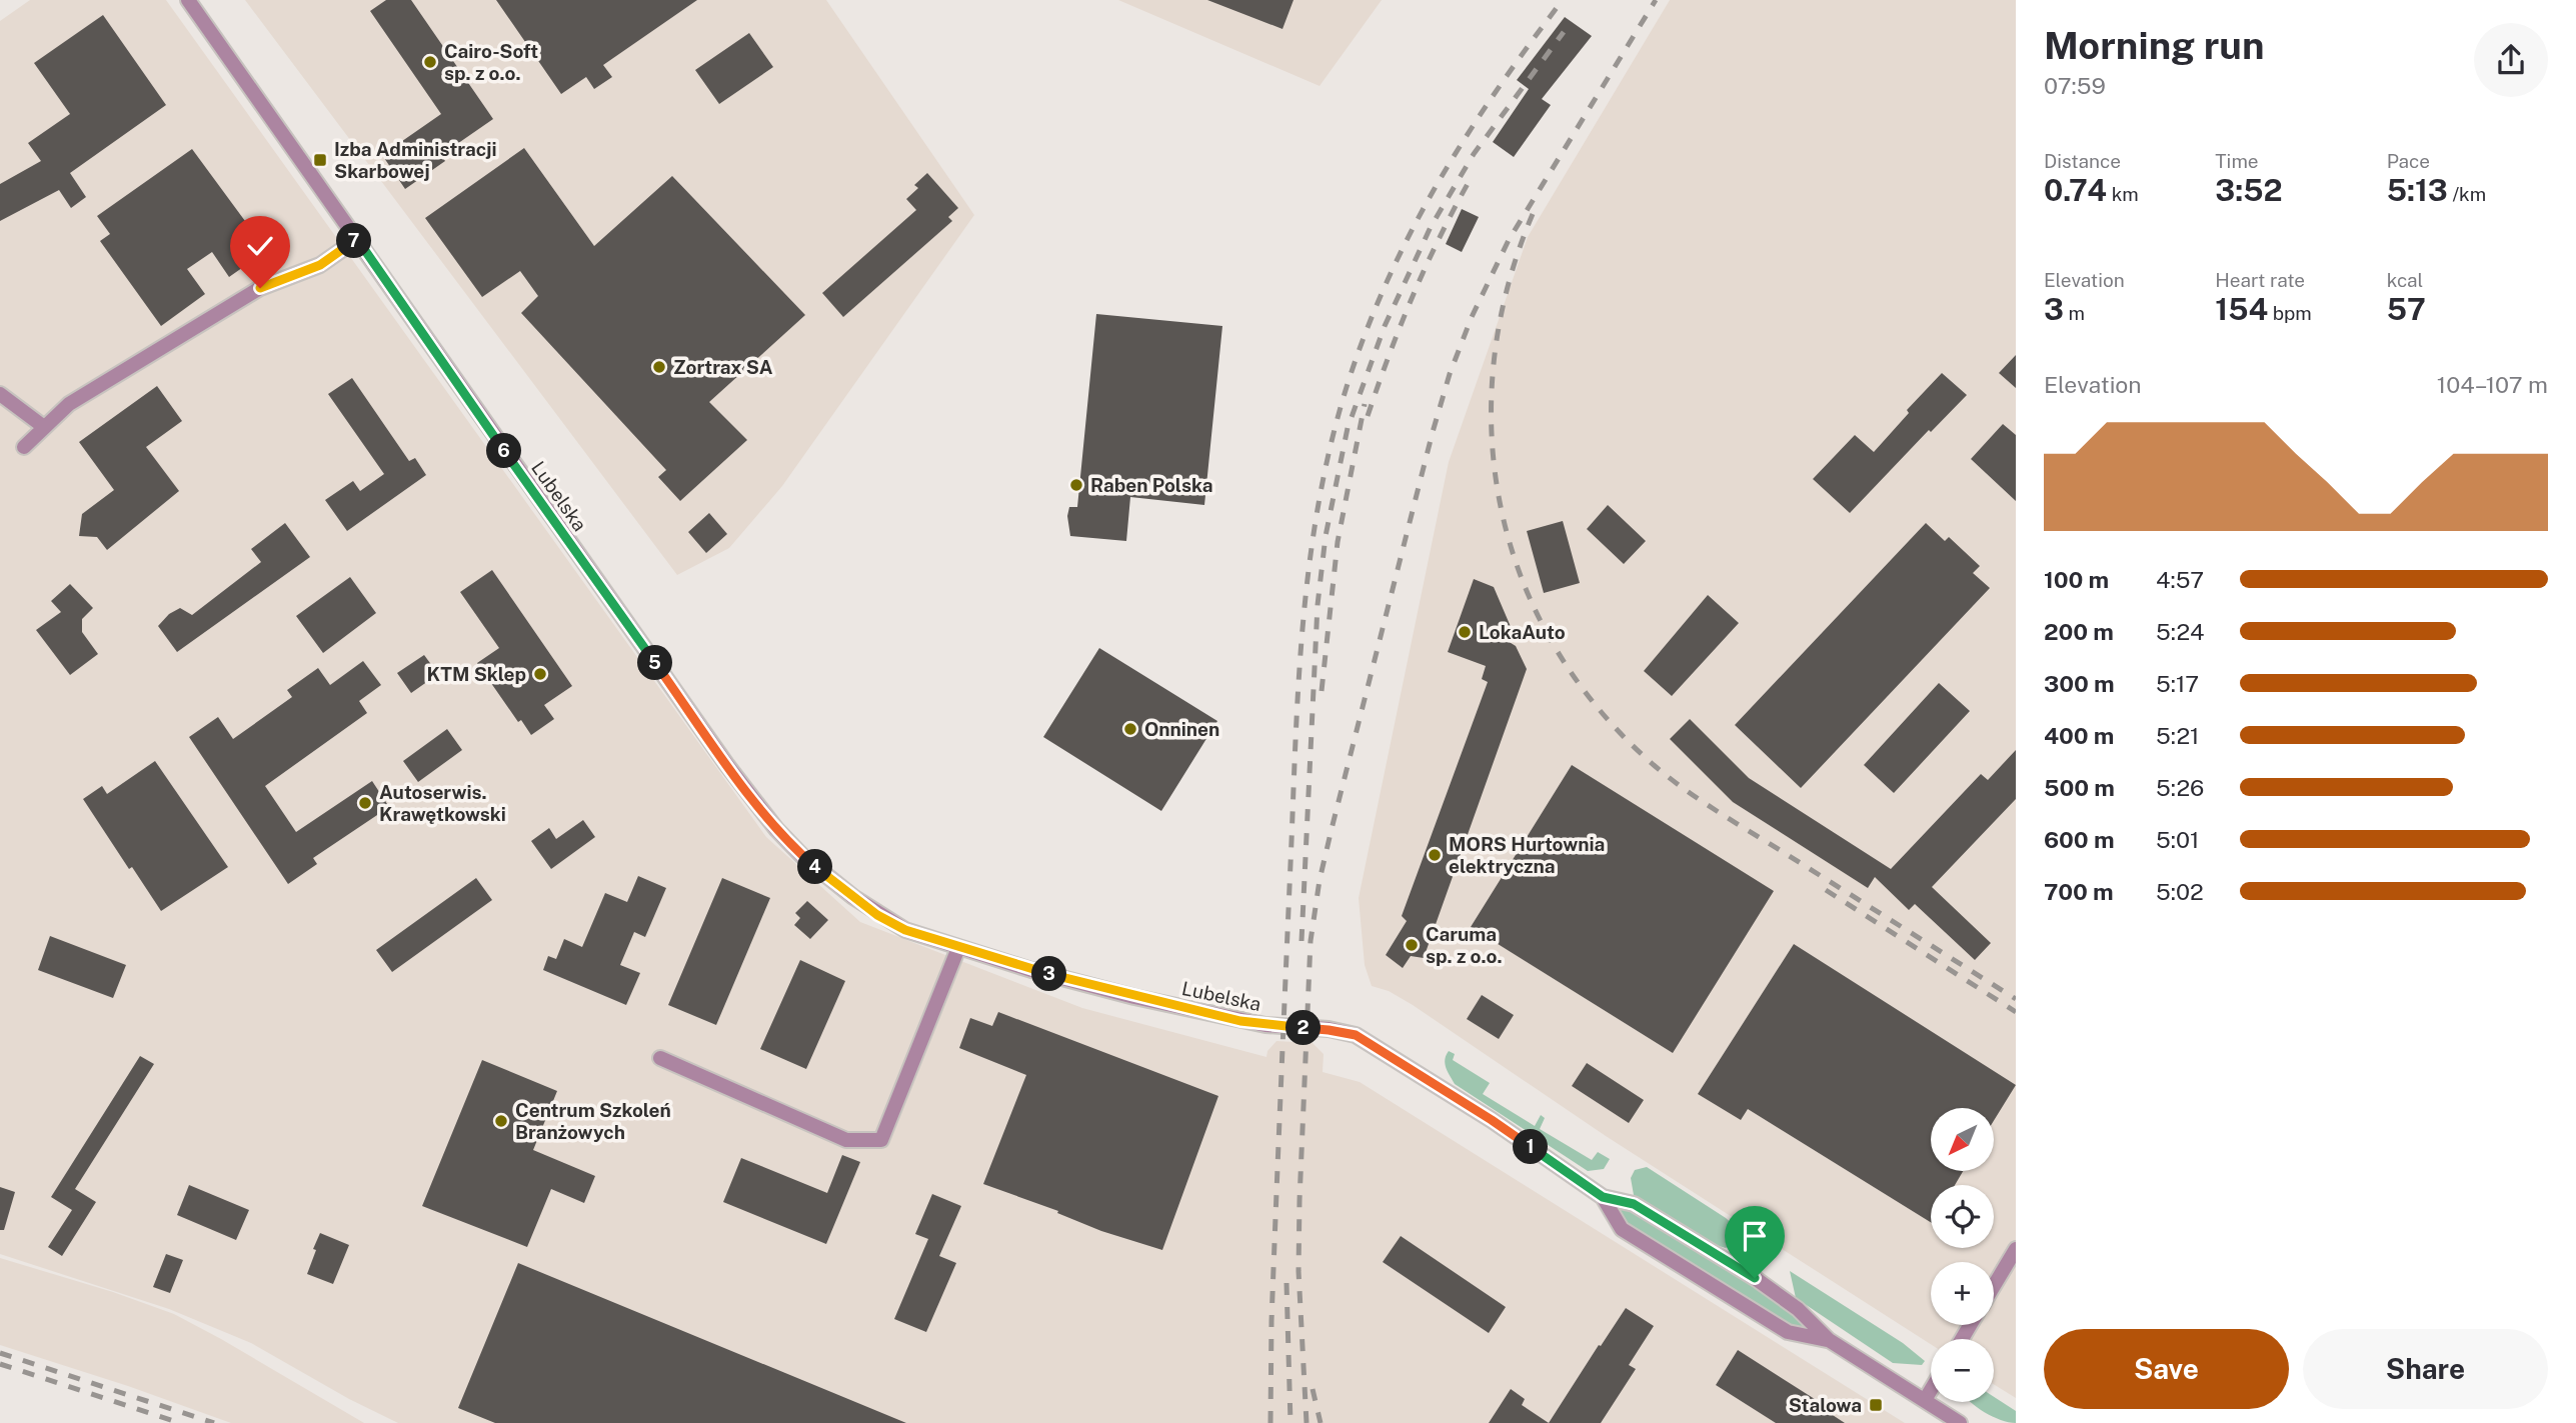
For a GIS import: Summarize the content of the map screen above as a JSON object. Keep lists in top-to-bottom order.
{
  "streets": {
    "street": ["Lubelska"]
  },
  "places": {
    "other": [
      "Cairo-Soft sp. z o.o.",
      "Zortrax SA",
      "Raben Polska",
      "LokaAuto",
      "KTM Sklep",
      "Onninen",
      "Autoserwis. Krawętkowski",
      "MORS Hurtownia elektryczna",
      "Caruma sp. z o.o.",
      "Centrum Szkoleń Branżowych"
    ],
    "transit": ["Izba Administracji Skarbowej", "Stalowa"]
  },
  "north": "bottom left",
  "page": {
    "heading": ["Morning run", "07:59"],
    "stats": [
      ["Distance", "0.74 km"],
      ["Time", "3:52"],
      ["Pace", "5:13 /km"],
      ["Elevation", "3 m"],
      ["Heart rate", "154 bpm"],
      ["kcal", "57"]
    ],
    "pins": [
      "7",
      "6",
      "5",
      "4",
      "3",
      "2",
      "1"
    ],
    "chart": ["Elevation", "104–107 m"],
    "list": [
      {
        "name": "100 m",
        "note": "4:57"
      },
      {
        "name": "200 m",
        "note": "5:24"
      },
      {
        "name": "300 m",
        "note": "5:17"
      },
      {
        "name": "400 m",
        "note": "5:21"
      },
      {
        "name": "500 m",
        "note": "5:26"
      },
      {
        "name": "600 m",
        "note": "5:01"
      },
      {
        "name": "700 m",
        "note": "5:02"
      }
    ],
    "map_buttons": ["+", "−"],
    "buttons": ["Save", "Share"]
  }
}
